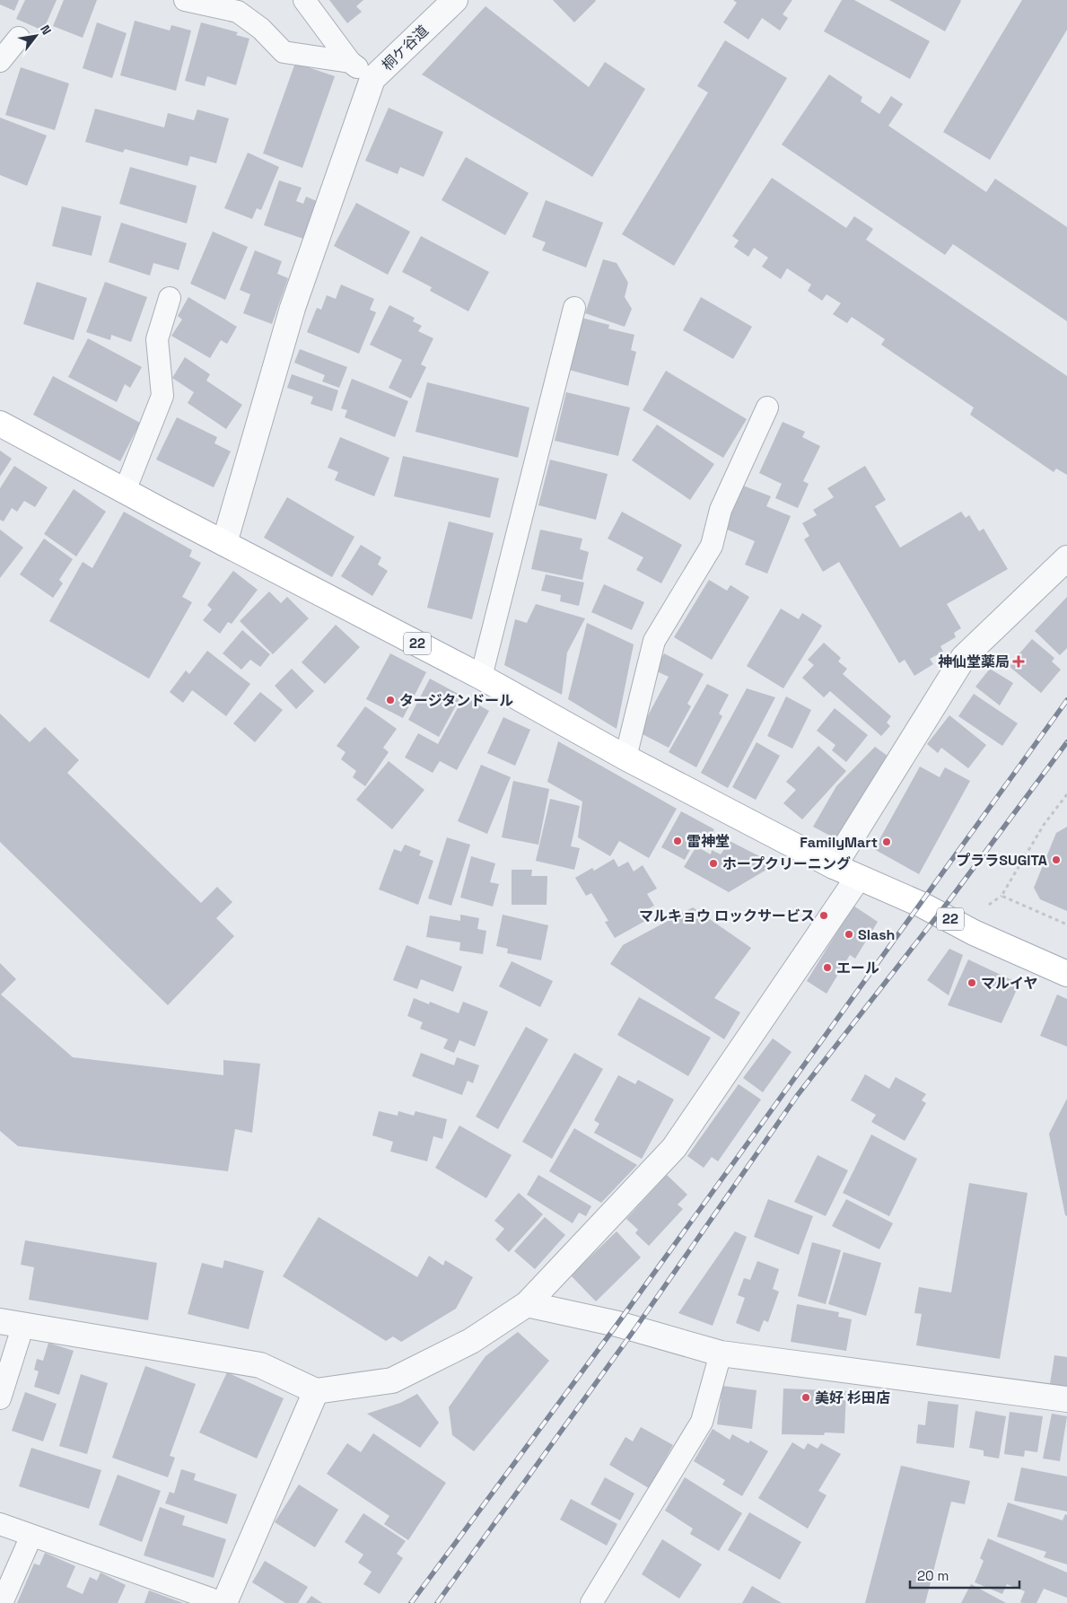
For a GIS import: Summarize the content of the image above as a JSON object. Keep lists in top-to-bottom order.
{
  "streets": {
    "main road": ["22"],
    "street": ["桐ケ谷道"]
  },
  "places": {
    "health": ["神仙堂薬局"],
    "other": [
      "タージタンドール",
      "雷神堂",
      "FamilyMart",
      "プララSUGITA",
      "ホープクリーニング",
      "マルキョウ ロックサービス",
      "Slash",
      "エール",
      "マルイヤ",
      "美好 杉田店"
    ]
  },
  "scale_bar": "20 m",
  "north": "top right"
}
